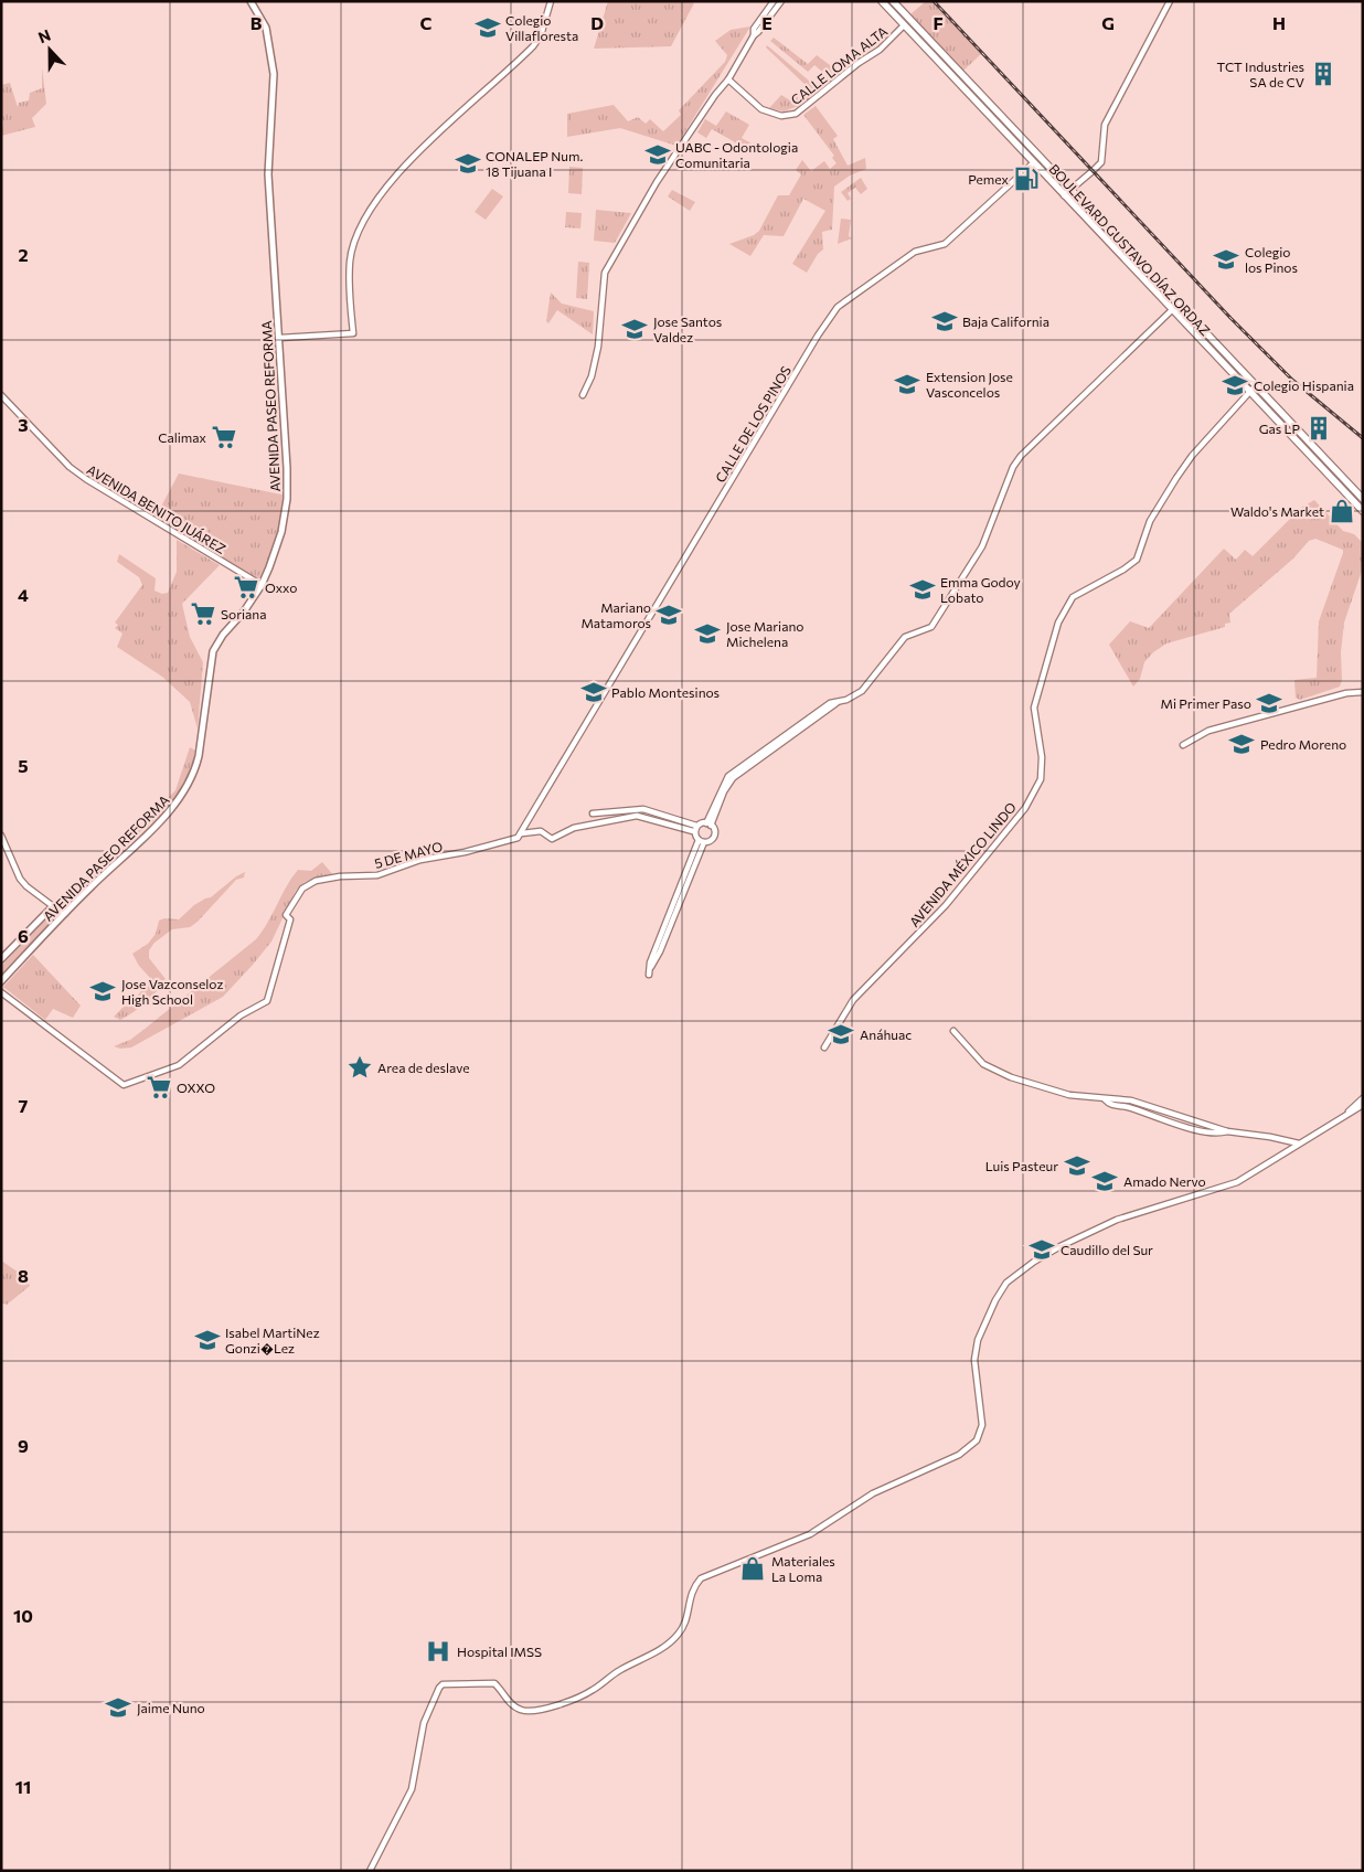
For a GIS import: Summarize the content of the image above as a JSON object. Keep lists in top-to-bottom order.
{
  "streets": {
    "main road": ["BOULEVARD GUSTAVO DÍAZ ORDAZ", "AVENIDA PASEO REFORMA"],
    "street": [
      "CALLE LOMA ALTA",
      "CALLE DE LOS PINOS",
      "AVENIDA BENITO JUÁREZ",
      "5 DE MAYO",
      "AVENIDA MÉXICO LINDO"
    ]
  },
  "crossings": [
    ["CALLE LOMA ALTA", "BOULEVARD GUSTAVO DÍAZ ORDAZ"],
    ["BOULEVARD GUSTAVO DÍAZ ORDAZ", "CALLE DE LOS PINOS"],
    ["BOULEVARD GUSTAVO DÍAZ ORDAZ", "AVENIDA MÉXICO LINDO"],
    ["AVENIDA PASEO REFORMA", "AVENIDA BENITO JUÁREZ"],
    ["CALLE DE LOS PINOS", "5 DE MAYO"]
  ],
  "places": {
    "school or university": [
      "Colegio Villafloresta",
      "UABC - Odontologia Comunitaria",
      "CONALEP Num. 18 Tijuana I",
      "Colegio los Pinos",
      "Baja California",
      "Jose Santos Valdez",
      "Extension Jose Vasconcelos",
      "Colegio Hispania",
      "Emma Godoy Lobato",
      "Mariano Matamoros",
      "Jose Mariano Michelena",
      "Pablo Montesinos",
      "Mi Primer Paso",
      "Pedro Moreno",
      "Jose Vazconseloz High School",
      "Anáhuac",
      "Luis Pasteur",
      "Amado Nervo",
      "Caudillo del Sur",
      "Isabel MartiNez Gonzi�Lez",
      "Jaime Nuno"
    ],
    "building": ["TCT Industries SA de CV", "Gas LP"],
    "fuel station": ["Pemex"],
    "supermarket": [
      "Calimax",
      "Oxxo",
      "Soriana",
      "OXXO"
    ],
    "shop": ["Waldo's Market", "Materiales La Loma"],
    "place": ["Area de deslave"],
    "hospital": ["Hospital IMSS"]
  },
  "north": "top",
  "grid": {
    "columns": [
      "B",
      "C",
      "D",
      "E",
      "F",
      "G",
      "H"
    ],
    "rows": [
      "2",
      "3",
      "4",
      "5",
      "6",
      "7",
      "8",
      "9",
      "10",
      "11"
    ]
  }
}
